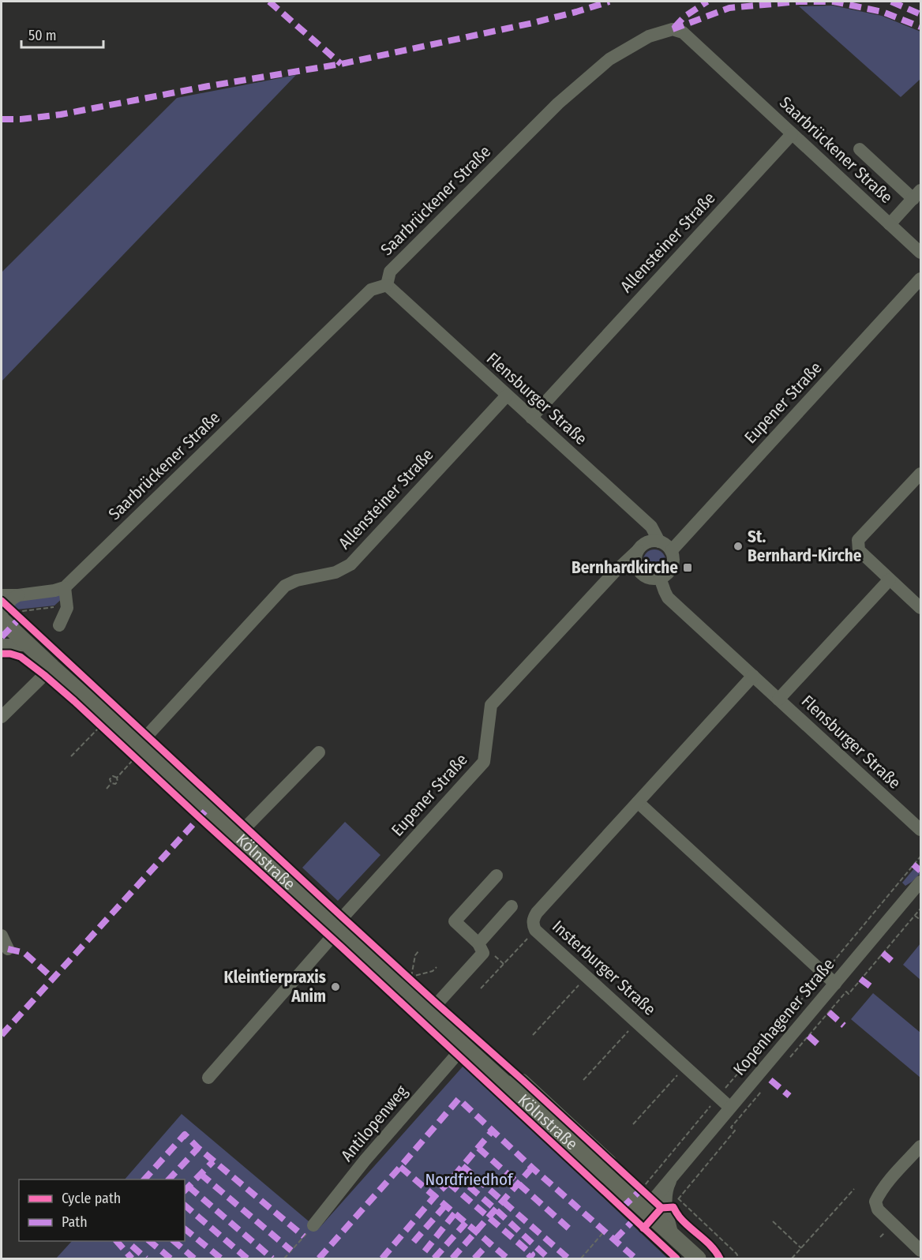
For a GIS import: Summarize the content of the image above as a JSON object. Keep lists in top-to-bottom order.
{
  "streets": {
    "main road": ["Kölnstraße"],
    "street": [
      "Saarbrückener Straße",
      "Allensteiner Straße",
      "Flensburger Straße",
      "Eupener Straße",
      "Insterburger Straße",
      "Kopenhagener Straße",
      "Antilopenweg"
    ]
  },
  "crossings": [
    ["Saarbrückener Straße", "Allensteiner Straße"],
    ["Saarbrückener Straße", "Flensburger Straße"],
    ["Allensteiner Straße", "Flensburger Straße"],
    ["Allensteiner Straße", "Kölnstraße"],
    ["Flensburger Straße", "Eupener Straße"],
    ["Flensburger Straße", "Insterburger Straße"],
    ["Eupener Straße", "Kölnstraße"],
    ["Kölnstraße", "Kopenhagener Straße"],
    ["Kölnstraße", "Antilopenweg"],
    ["Insterburger Straße", "Kopenhagener Straße"]
  ],
  "parks": ["Nordfriedhof"],
  "places": {
    "other": ["St. Bernhard-Kirche", "Kleintierpraxis Anim"],
    "transit": ["Bernhardkirche"]
  },
  "legend": ["Cycle path", "Path"],
  "scale_bar": "50 m"
}
